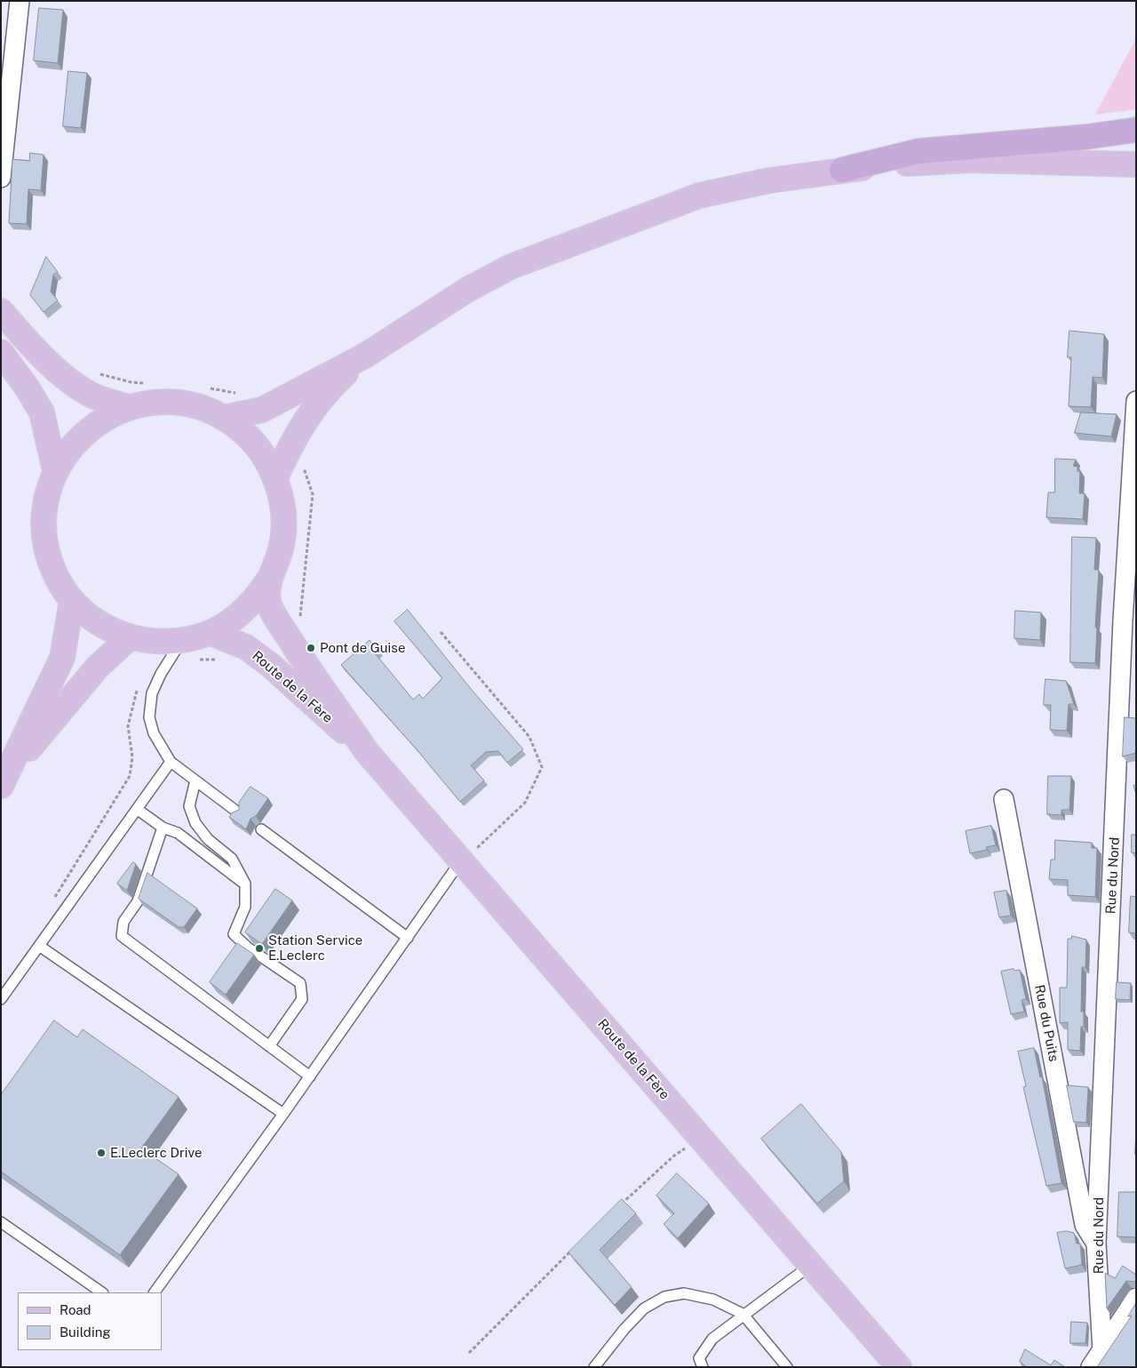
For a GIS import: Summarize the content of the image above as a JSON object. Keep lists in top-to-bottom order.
{
  "streets": {
    "main road": ["Route de la Fère"],
    "street": ["Rue du Nord", "Rue du Puits"]
  },
  "crossings": [
    ["Rue du Nord", "Rue du Puits"]
  ],
  "places": ["Pont de Guise", "Station Service E.Leclerc", "E.Leclerc Drive"],
  "legend": ["Road", "Building"]
}
